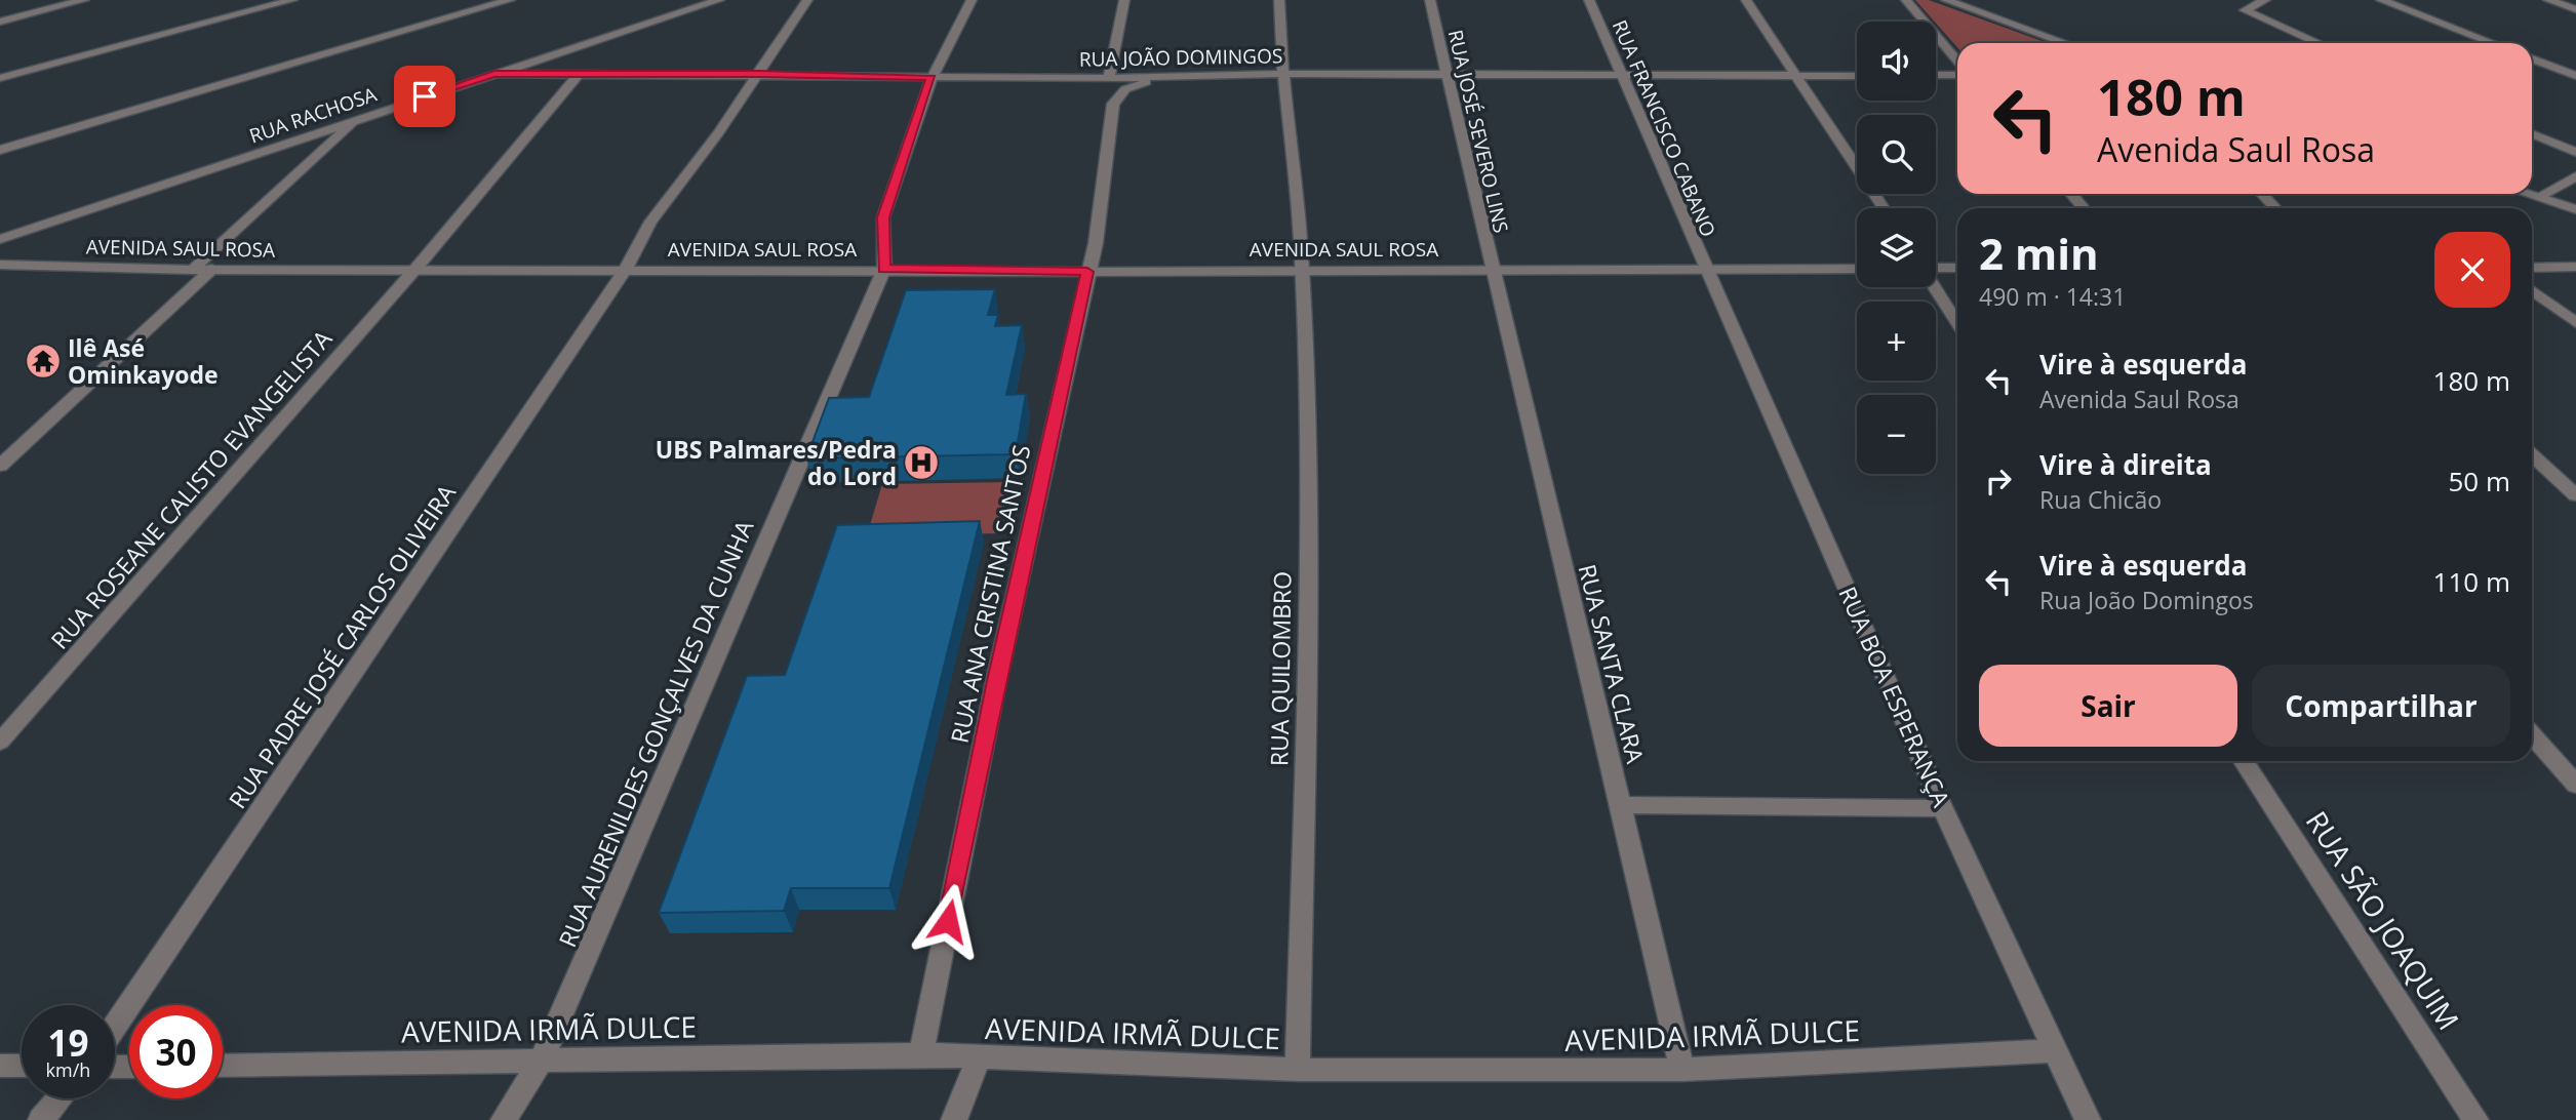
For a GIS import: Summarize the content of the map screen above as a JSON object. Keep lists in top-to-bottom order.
{
  "streets": {
    "street": [
      "RUA JOÃO DOMINGOS",
      "RUA RACHOSA",
      "RUA FRANCISCO CABANO",
      "RUA JOSÉ SEVERO LINS",
      "AVENIDA SAUL ROSA",
      "RUA ROSEANE CALISTO EVANGELISTA",
      "RUA ANA CRISTINA SANTOS",
      "RUA PADRE JOSÉ CARLOS OLIVEIRA",
      "RUA SANTA CLARA",
      "RUA QUILOMBRO",
      "RUA BOA ESPERANÇA",
      "RUA AURENILDES GONÇALVES DA CUNHA",
      "RUA SÃO JOAQUIM",
      "AVENIDA IRMÃ DULCE"
    ]
  },
  "crossings": [
    ["RUA JOÃO DOMINGOS", "RUA RACHOSA"],
    ["RUA JOÃO DOMINGOS", "RUA FRANCISCO CABANO"],
    ["RUA JOÃO DOMINGOS", "RUA JOSÉ SEVERO LINS"],
    ["RUA JOÃO DOMINGOS", "RUA ROSEANE CALISTO EVANGELISTA"],
    ["RUA JOÃO DOMINGOS", "RUA ANA CRISTINA SANTOS"],
    ["RUA JOÃO DOMINGOS", "RUA PADRE JOSÉ CARLOS OLIVEIRA"],
    ["RUA JOÃO DOMINGOS", "RUA QUILOMBRO"],
    ["RUA FRANCISCO CABANO", "AVENIDA SAUL ROSA"],
    ["RUA FRANCISCO CABANO", "RUA BOA ESPERANÇA"],
    ["RUA JOSÉ SEVERO LINS", "AVENIDA SAUL ROSA"],
    ["RUA JOSÉ SEVERO LINS", "RUA SANTA CLARA"],
    ["AVENIDA SAUL ROSA", "RUA ROSEANE CALISTO EVANGELISTA"],
    ["AVENIDA SAUL ROSA", "RUA ANA CRISTINA SANTOS"],
    ["AVENIDA SAUL ROSA", "RUA PADRE JOSÉ CARLOS OLIVEIRA"],
    ["AVENIDA SAUL ROSA", "RUA SANTA CLARA"],
    ["AVENIDA SAUL ROSA", "RUA QUILOMBRO"],
    ["AVENIDA SAUL ROSA", "RUA BOA ESPERANÇA"],
    ["AVENIDA SAUL ROSA", "RUA AURENILDES GONÇALVES DA CUNHA"],
    ["RUA ANA CRISTINA SANTOS", "AVENIDA IRMÃ DULCE"],
    ["RUA SANTA CLARA", "AVENIDA IRMÃ DULCE"],
    ["RUA QUILOMBRO", "AVENIDA IRMÃ DULCE"],
    ["RUA BOA ESPERANÇA", "AVENIDA IRMÃ DULCE"],
    ["RUA AURENILDES GONÇALVES DA CUNHA", "AVENIDA IRMÃ DULCE"]
  ],
  "places": {
    "temple": ["Ilê Asé Ominkayode"],
    "hospital": ["UBS Palmares/Pedra do Lord"]
  },
  "page": {
    "map_buttons": ["+", "−"],
    "turn": ["180 m", "Avenida Saul Rosa"],
    "heading": ["2 min", "490 m · 14:31"],
    "list": [
      {
        "name": "Vire à esquerda",
        "note": "Avenida Saul Rosa",
        "value": "180 m"
      },
      {
        "name": "Vire à direita",
        "note": "Rua Chicão",
        "value": "50 m"
      },
      {
        "name": "Vire à esquerda",
        "note": "Rua João Domingos",
        "value": "110 m"
      }
    ],
    "buttons": ["Sair", "Compartilhar"],
    "speed": "19 km/h",
    "limit": "30"
  }
}
